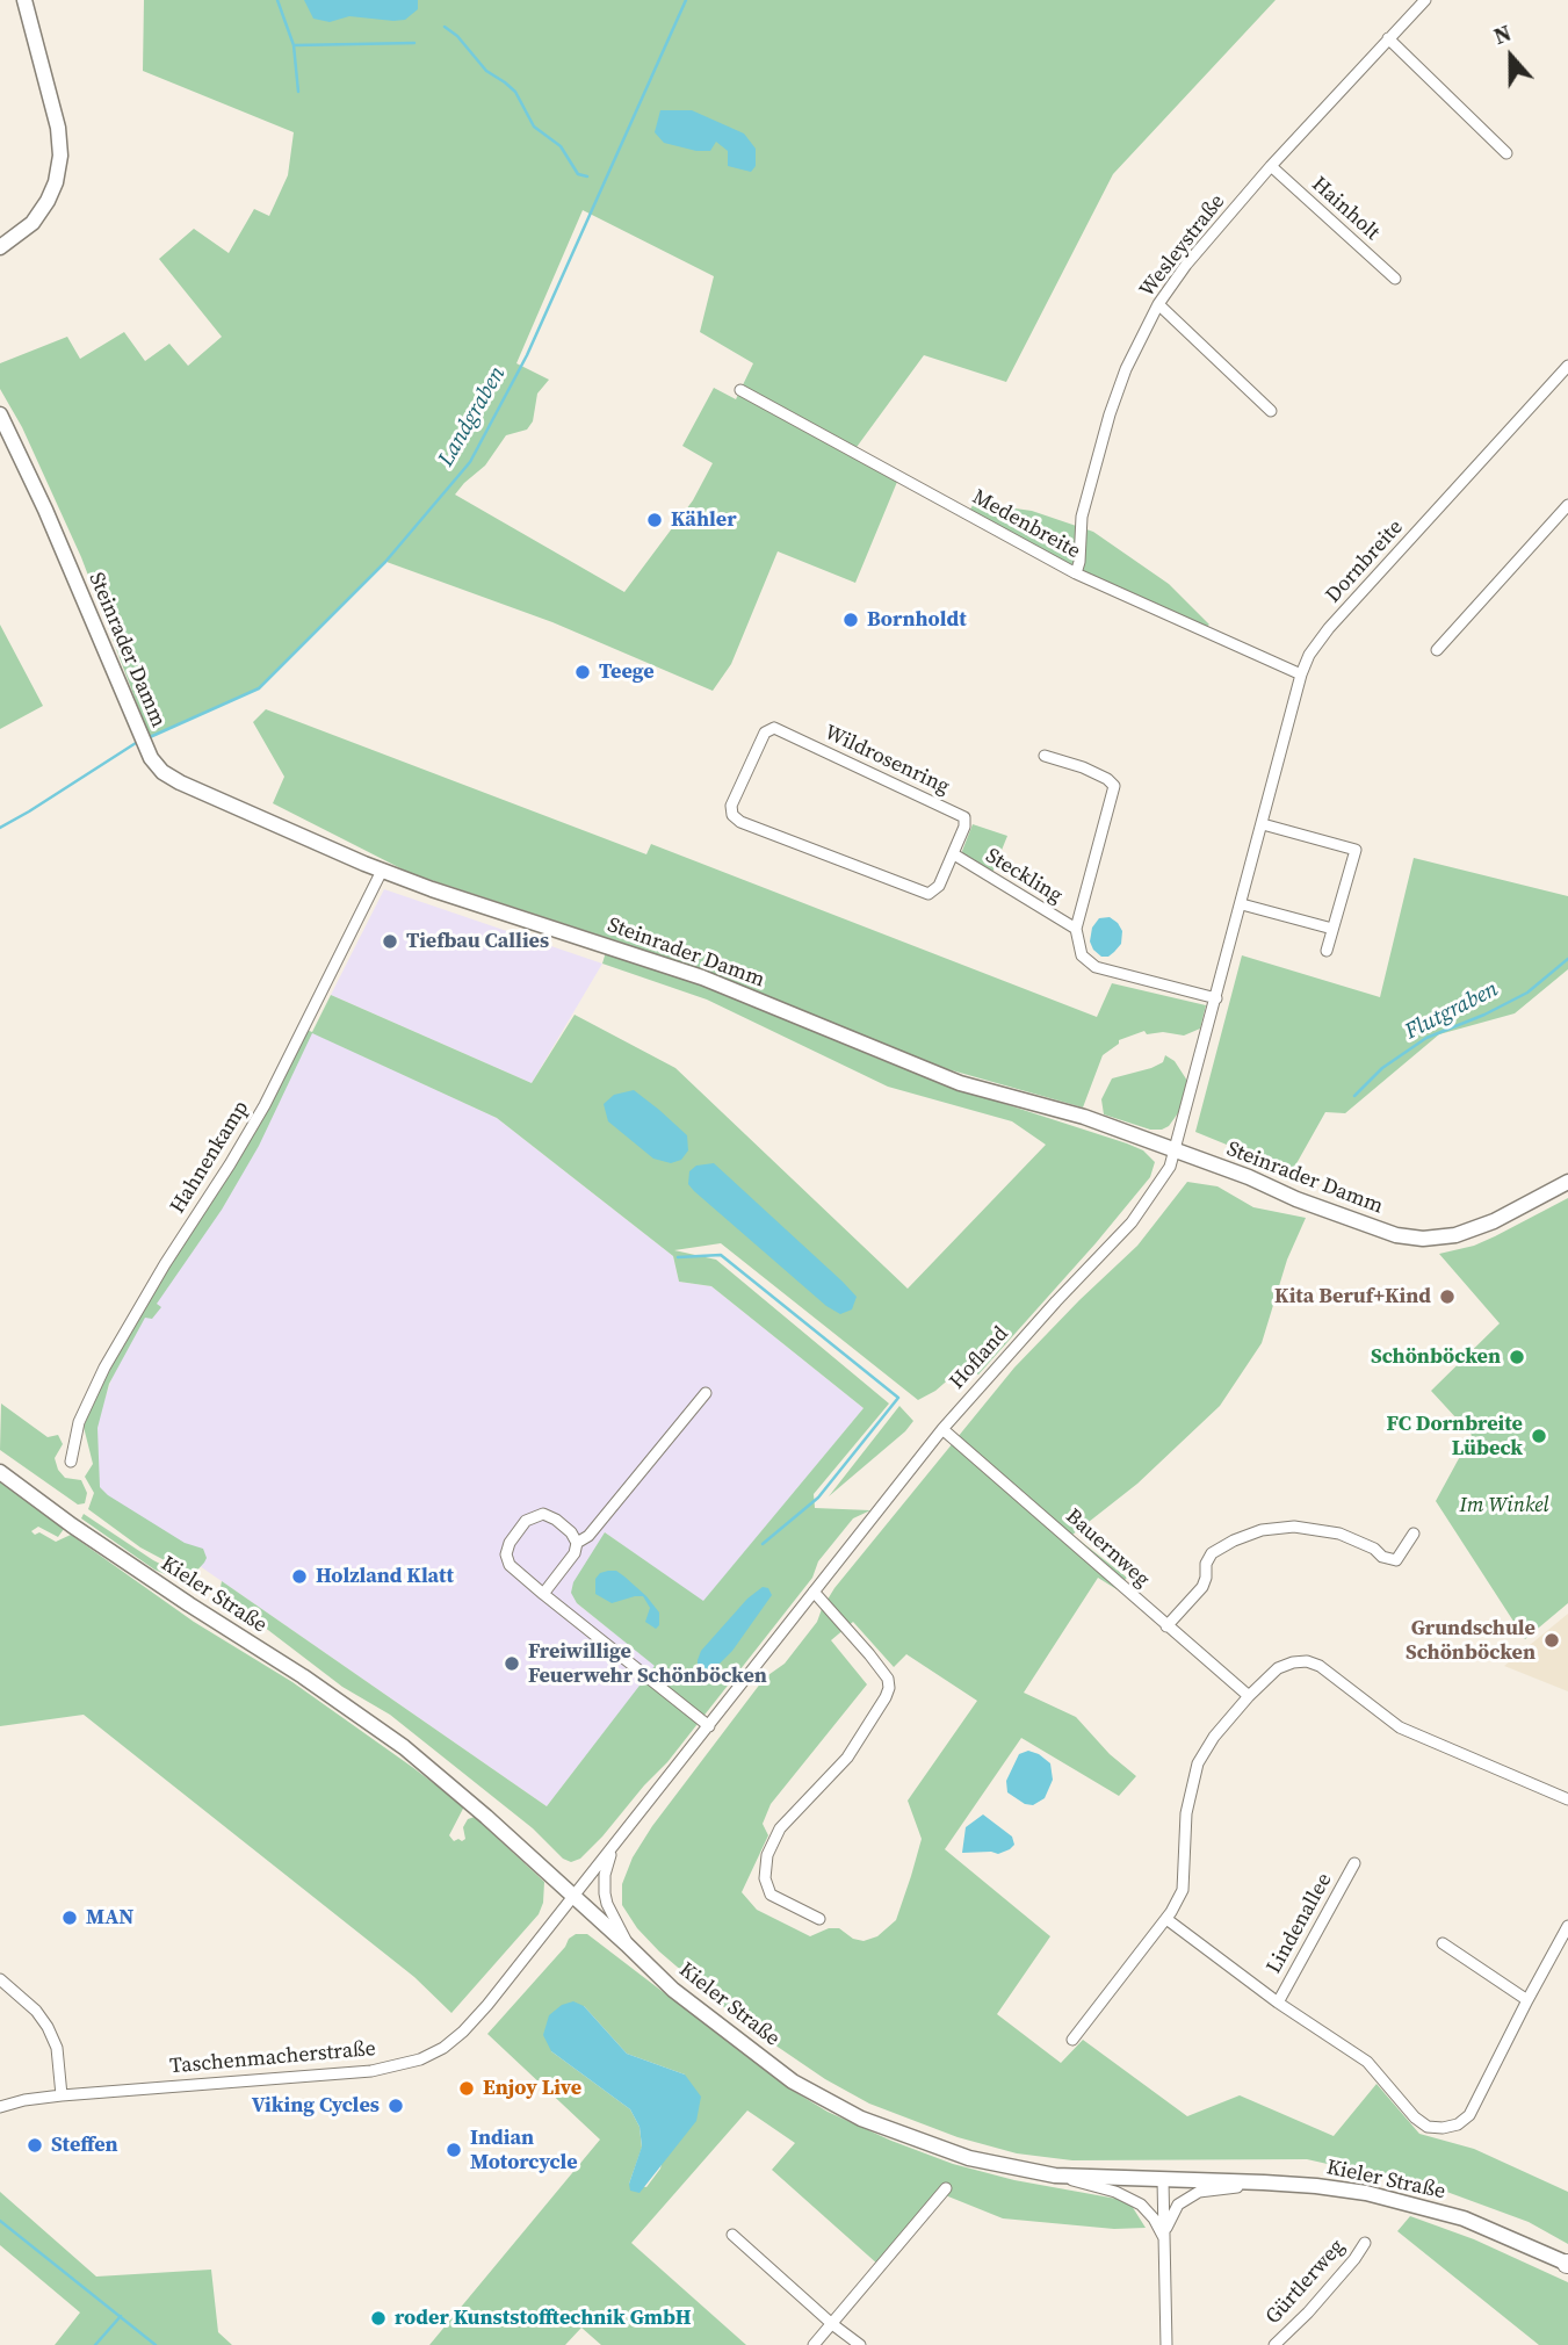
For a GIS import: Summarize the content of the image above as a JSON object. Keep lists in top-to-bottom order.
{
  "streets": {
    "main road": ["Steinrader Damm", "Kieler Straße"],
    "street": [
      "Hainholt",
      "Wesleystraße",
      "Medenbreite",
      "Dornbreite",
      "Wildrosenring",
      "Steckling",
      "Hahnenkamp",
      "Hofland",
      "Bauernweg",
      "Lindenallee",
      "Taschenmacherstraße",
      "Gürtlerweg"
    ]
  },
  "crossings": [
    ["Hainholt", "Wesleystraße"],
    ["Wesleystraße", "Medenbreite"],
    ["Medenbreite", "Dornbreite"],
    ["Dornbreite", "Steinrader Damm"],
    ["Dornbreite", "Hofland"],
    ["Steinrader Damm", "Hahnenkamp"],
    ["Steinrader Damm", "Hofland"],
    ["Wildrosenring", "Steckling"],
    ["Hofland", "Bauernweg"],
    ["Hofland", "Kieler Straße"],
    ["Hofland", "Taschenmacherstraße"],
    ["Kieler Straße", "Taschenmacherstraße"]
  ],
  "water": ["Landgraben", "Flutgraben"],
  "parks": ["Im Winkel"],
  "places": [
    "Kähler",
    "Bornholdt",
    "Teege",
    "Tiefbau Callies",
    "Kita Beruf+Kind",
    "Schönböcken",
    "FC Dornbreite Lübeck",
    "Holzland Klatt",
    "Grundschule Schönböcken",
    "Freiwillige Feuerwehr Schönböcken",
    "MAN",
    "Enjoy Live",
    "Viking Cycles",
    "Steffen",
    "Indian Motorcycle",
    "roder Kunststofftechnik GmbH"
  ],
  "north": "top"
}
